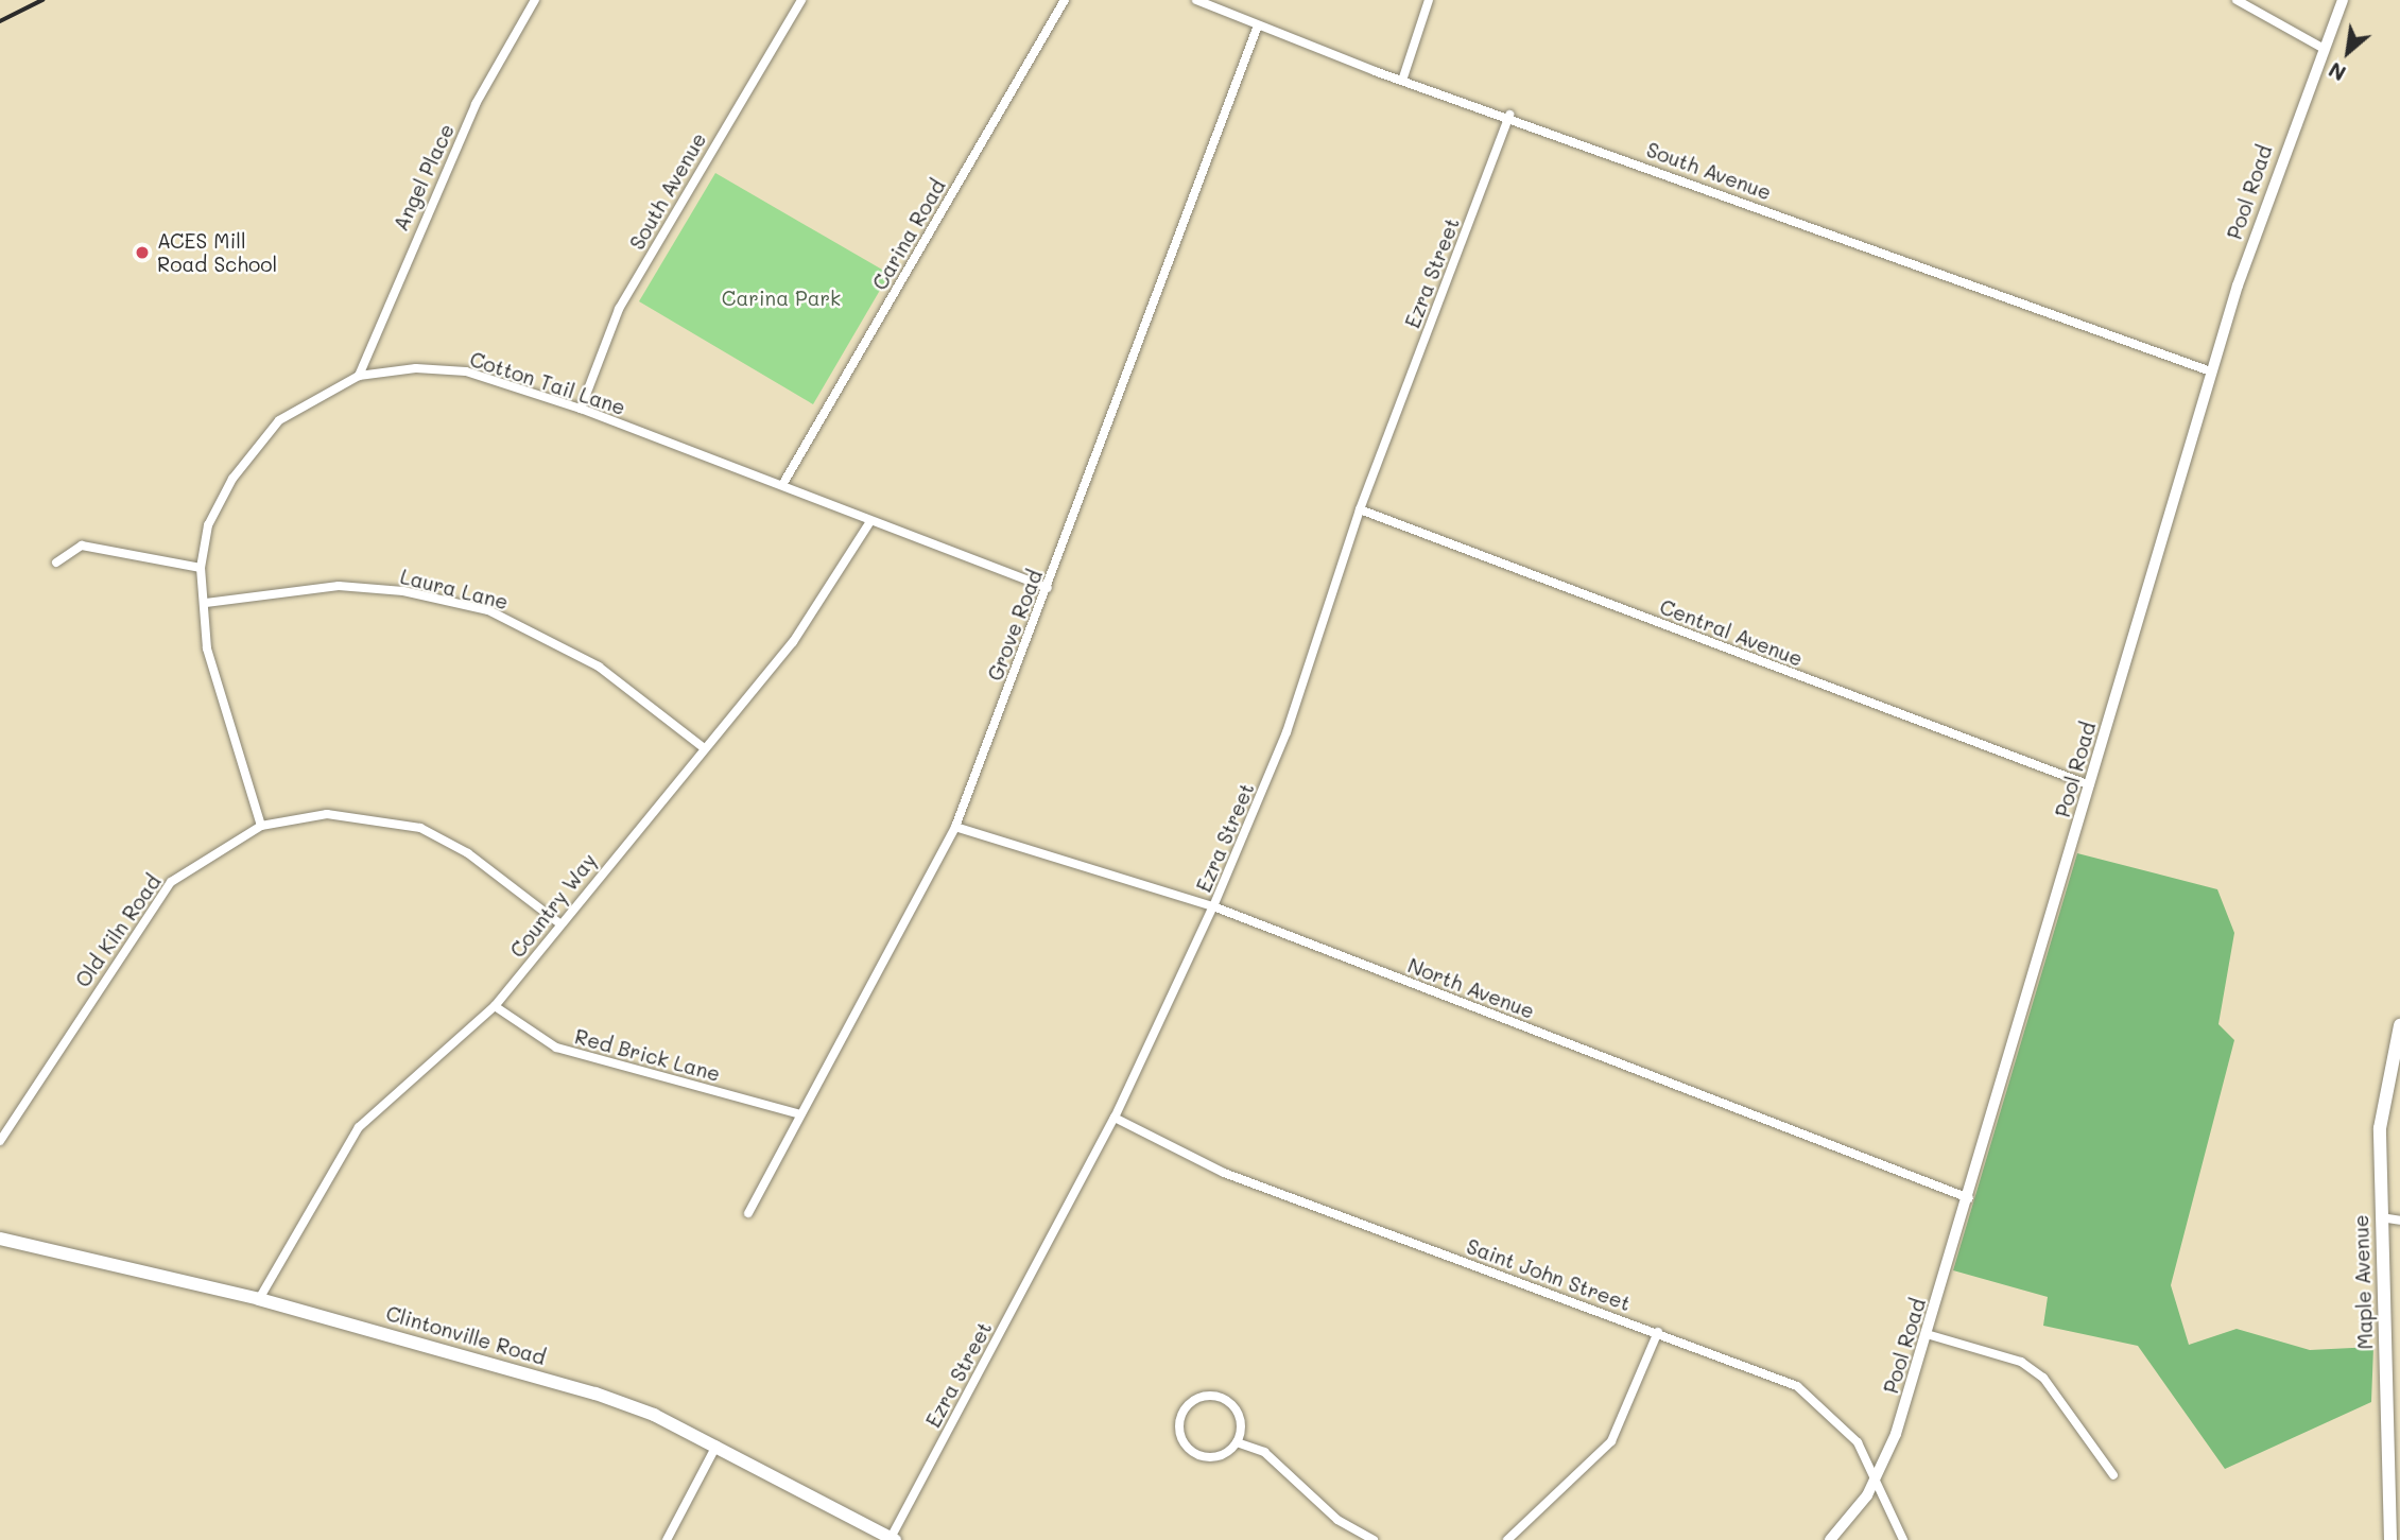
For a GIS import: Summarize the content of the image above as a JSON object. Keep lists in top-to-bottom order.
{
  "streets": {
    "main road": ["Maple Avenue", "Clintonville Road"],
    "street": [
      "South Avenue",
      "Angel Place",
      "Pool Road",
      "Carina Road",
      "Ezra Street",
      "Cotton Tail Lane",
      "Laura Lane",
      "Grove Road",
      "Central Avenue",
      "Country Way",
      "Old Kiln Road",
      "North Avenue",
      "Red Brick Lane",
      "Saint John Street"
    ]
  },
  "crossings": [
    ["South Avenue", "Pool Road"],
    ["South Avenue", "Ezra Street"],
    ["South Avenue", "Cotton Tail Lane"],
    ["South Avenue", "Grove Road"],
    ["Angel Place", "Cotton Tail Lane"],
    ["Pool Road", "Central Avenue"],
    ["Pool Road", "North Avenue"],
    ["Pool Road", "Saint John Street"],
    ["Carina Road", "Cotton Tail Lane"],
    ["Ezra Street", "Central Avenue"],
    ["Ezra Street", "North Avenue"],
    ["Ezra Street", "Saint John Street"],
    ["Ezra Street", "Clintonville Road"],
    ["Cotton Tail Lane", "Laura Lane"],
    ["Cotton Tail Lane", "Grove Road"],
    ["Cotton Tail Lane", "Country Way"],
    ["Cotton Tail Lane", "Old Kiln Road"],
    ["Laura Lane", "Country Way"],
    ["Grove Road", "North Avenue"],
    ["Grove Road", "Red Brick Lane"],
    ["Country Way", "Old Kiln Road"],
    ["Country Way", "Red Brick Lane"],
    ["Country Way", "Clintonville Road"]
  ],
  "parks": ["Carina Park"],
  "places": ["ACES Mill Road School"],
  "north": "bottom left"
}
